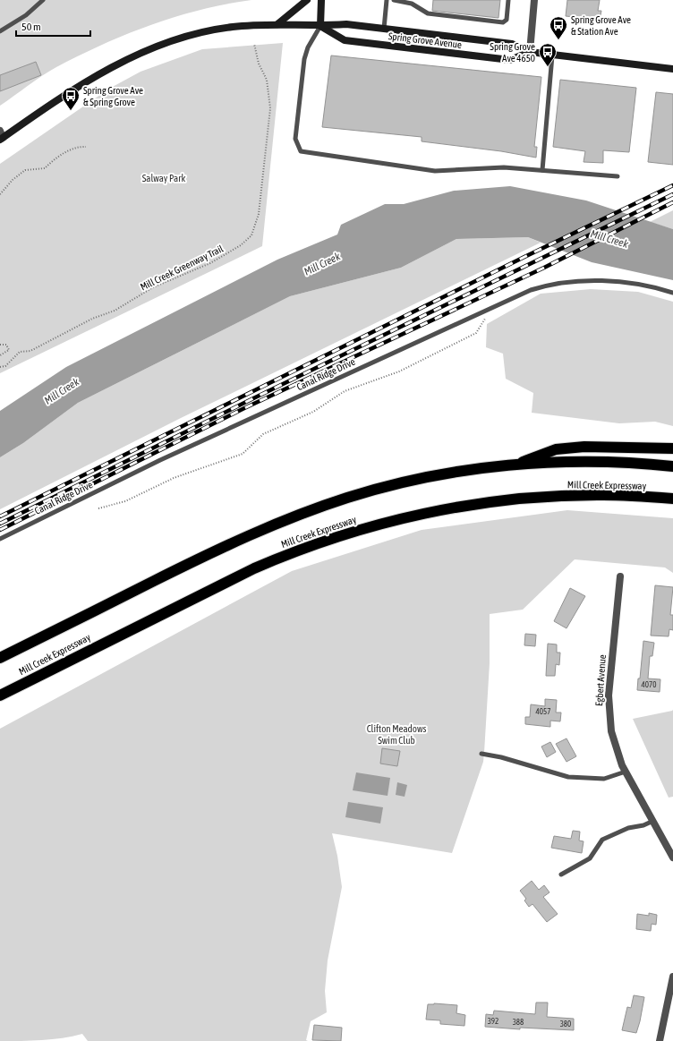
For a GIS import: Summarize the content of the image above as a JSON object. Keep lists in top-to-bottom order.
{
  "streets": {
    "highway": ["Mill Creek Expressway"],
    "main road": ["Spring Grove Avenue"],
    "street": ["Egbert Avenue"],
    "lane": ["Canal Ridge Drive"],
    "path": ["Mill Creek Greenway Trail"]
  },
  "water": ["Mill Creek"],
  "parks": ["Salway Park", "Clifton Meadows Swim Club"],
  "places": {
    "bus stop": ["Spring Grove Ave & Station Ave", "Spring Grove Ave 4650", "Spring Grove Ave & Spring Grove"]
  },
  "house_numbers": [
    "4070",
    "4057",
    "392",
    "388",
    "380"
  ],
  "scale_bar": "50 m"
}
